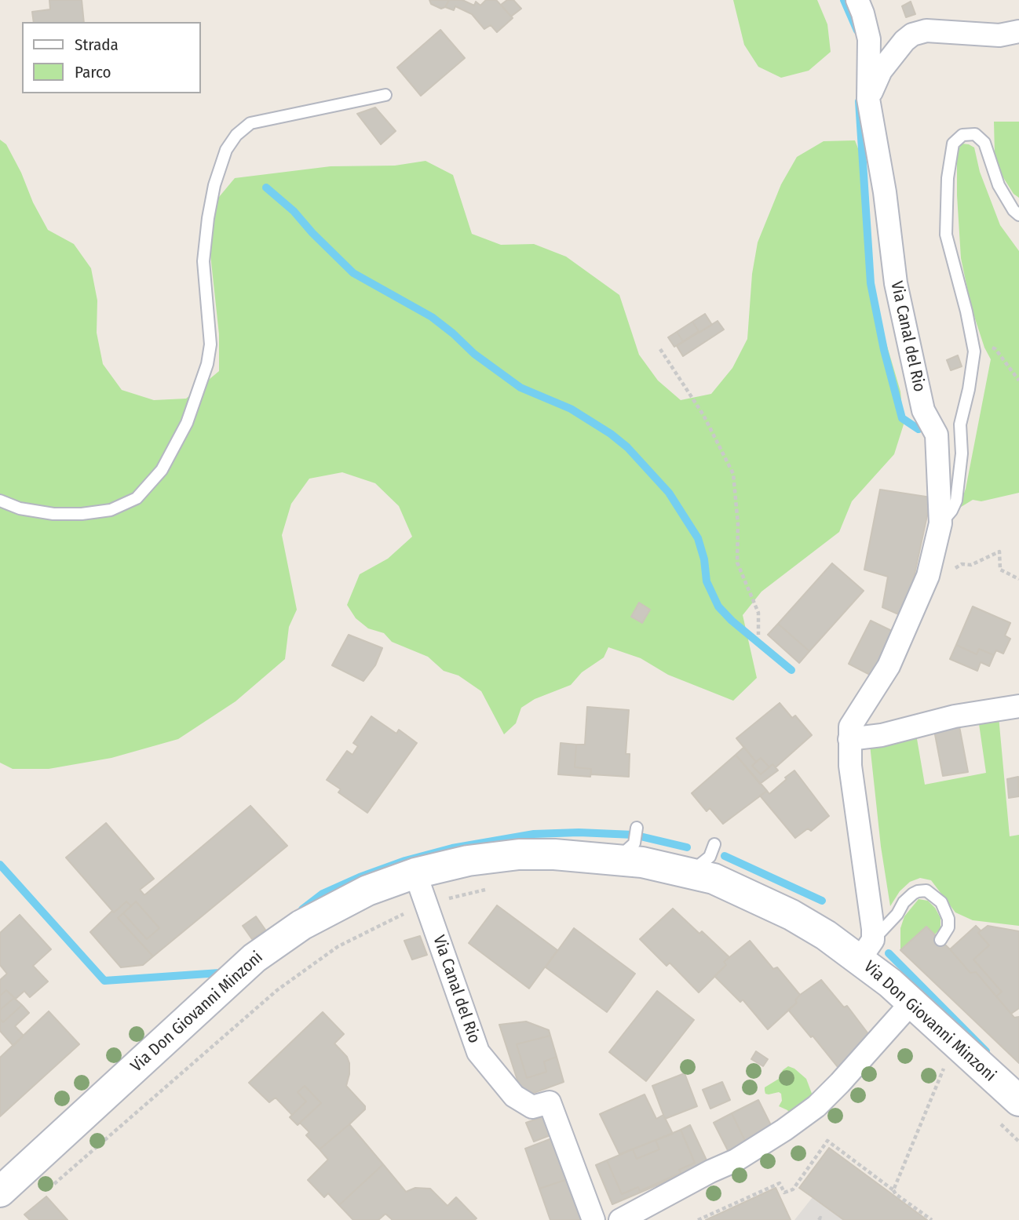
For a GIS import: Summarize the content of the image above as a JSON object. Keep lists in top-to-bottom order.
{
  "streets": {
    "main road": ["Via Don Giovanni Minzoni"],
    "street": ["Via Canal del Rio"]
  },
  "crossings": [
    ["Via Canal del Rio", "Via Don Giovanni Minzoni"]
  ],
  "legend": ["Strada", "Parco"]
}
